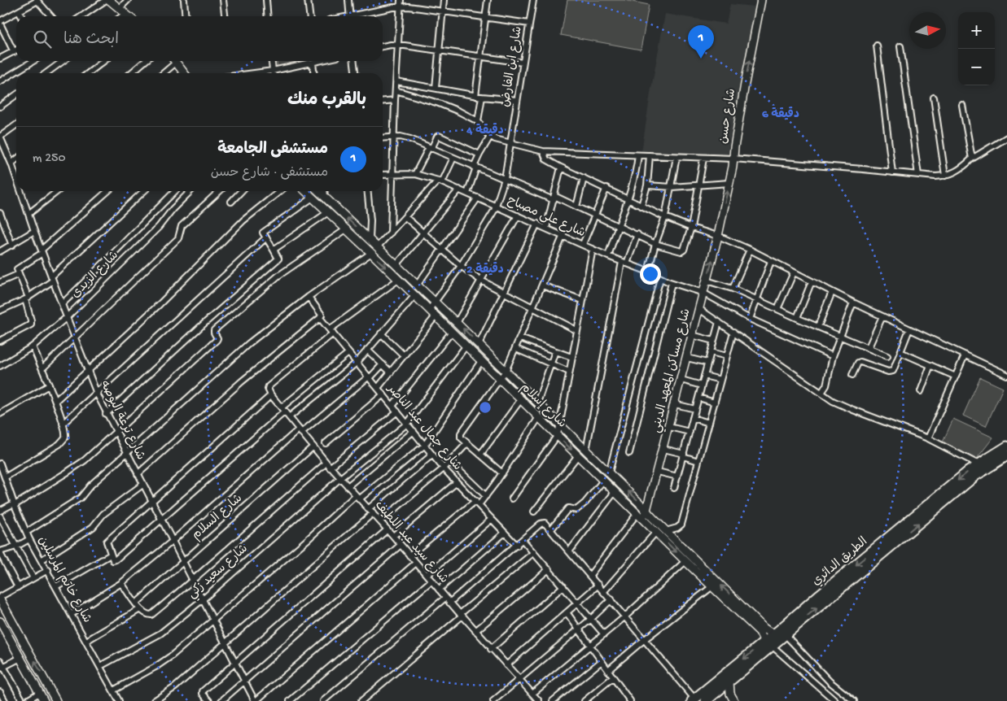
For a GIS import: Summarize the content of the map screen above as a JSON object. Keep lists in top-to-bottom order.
{
  "streets": {
    "highway": ["الطريق الدائري"],
    "street": [
      "شارع ابن الفارض",
      "شارع حسن",
      "شارع على مصباح",
      "شارع الزيدى",
      "شارع مساكن المعهد الديني",
      "شارع إسلام",
      "شارع ترعة البوصه",
      "شارع جمال عبد الناصر",
      "شارع السلام",
      "شارع سيد عبد اللطيف",
      "شارع سعيد زكي",
      "شارع خاتم المرسلين"
    ]
  },
  "crossings": [
    ["شارع ابن الفارض", "شارع على مصباح"],
    ["شارع ابن الفارض", "شارع إسلام"],
    ["شارع حسن", "شارع مساكن المعهد الديني"],
    ["شارع على مصباح", "شارع مساكن المعهد الديني"],
    ["شارع الزيدى", "شارع ترعة البوصه"],
    ["شارع مساكن المعهد الديني", "شارع إسلام"],
    ["شارع إسلام", "الطريق الدائري"],
    ["شارع إسلام", "شارع سعيد زكي"],
    ["شارع ترعة البوصه", "شارع السلام"],
    ["شارع ترعة البوصه", "شارع سعيد زكي"],
    ["شارع جمال عبد الناصر", "شارع سعيد زكي"],
    ["شارع السلام", "شارع سيد عبد اللطيف"],
    ["شارع سيد عبد اللطيف", "شارع سعيد زكي"],
    ["شارع سعيد زكي", "شارع خاتم المرسلين"]
  ],
  "north": "right",
  "page": {
    "map_buttons": ["+", "−"],
    "search": "ابحث هنا",
    "pins": "1",
    "heading": "بالقرب منك",
    "list": [
      {
        "mark": "1",
        "name": "مستشفى الجامعة",
        "note": "مستشفى · شارع حسن",
        "value": "250 m"
      }
    ]
  },
  "rings": ["6 دقيقة", "4 دقيقة", "2 دقيقة"]
}
